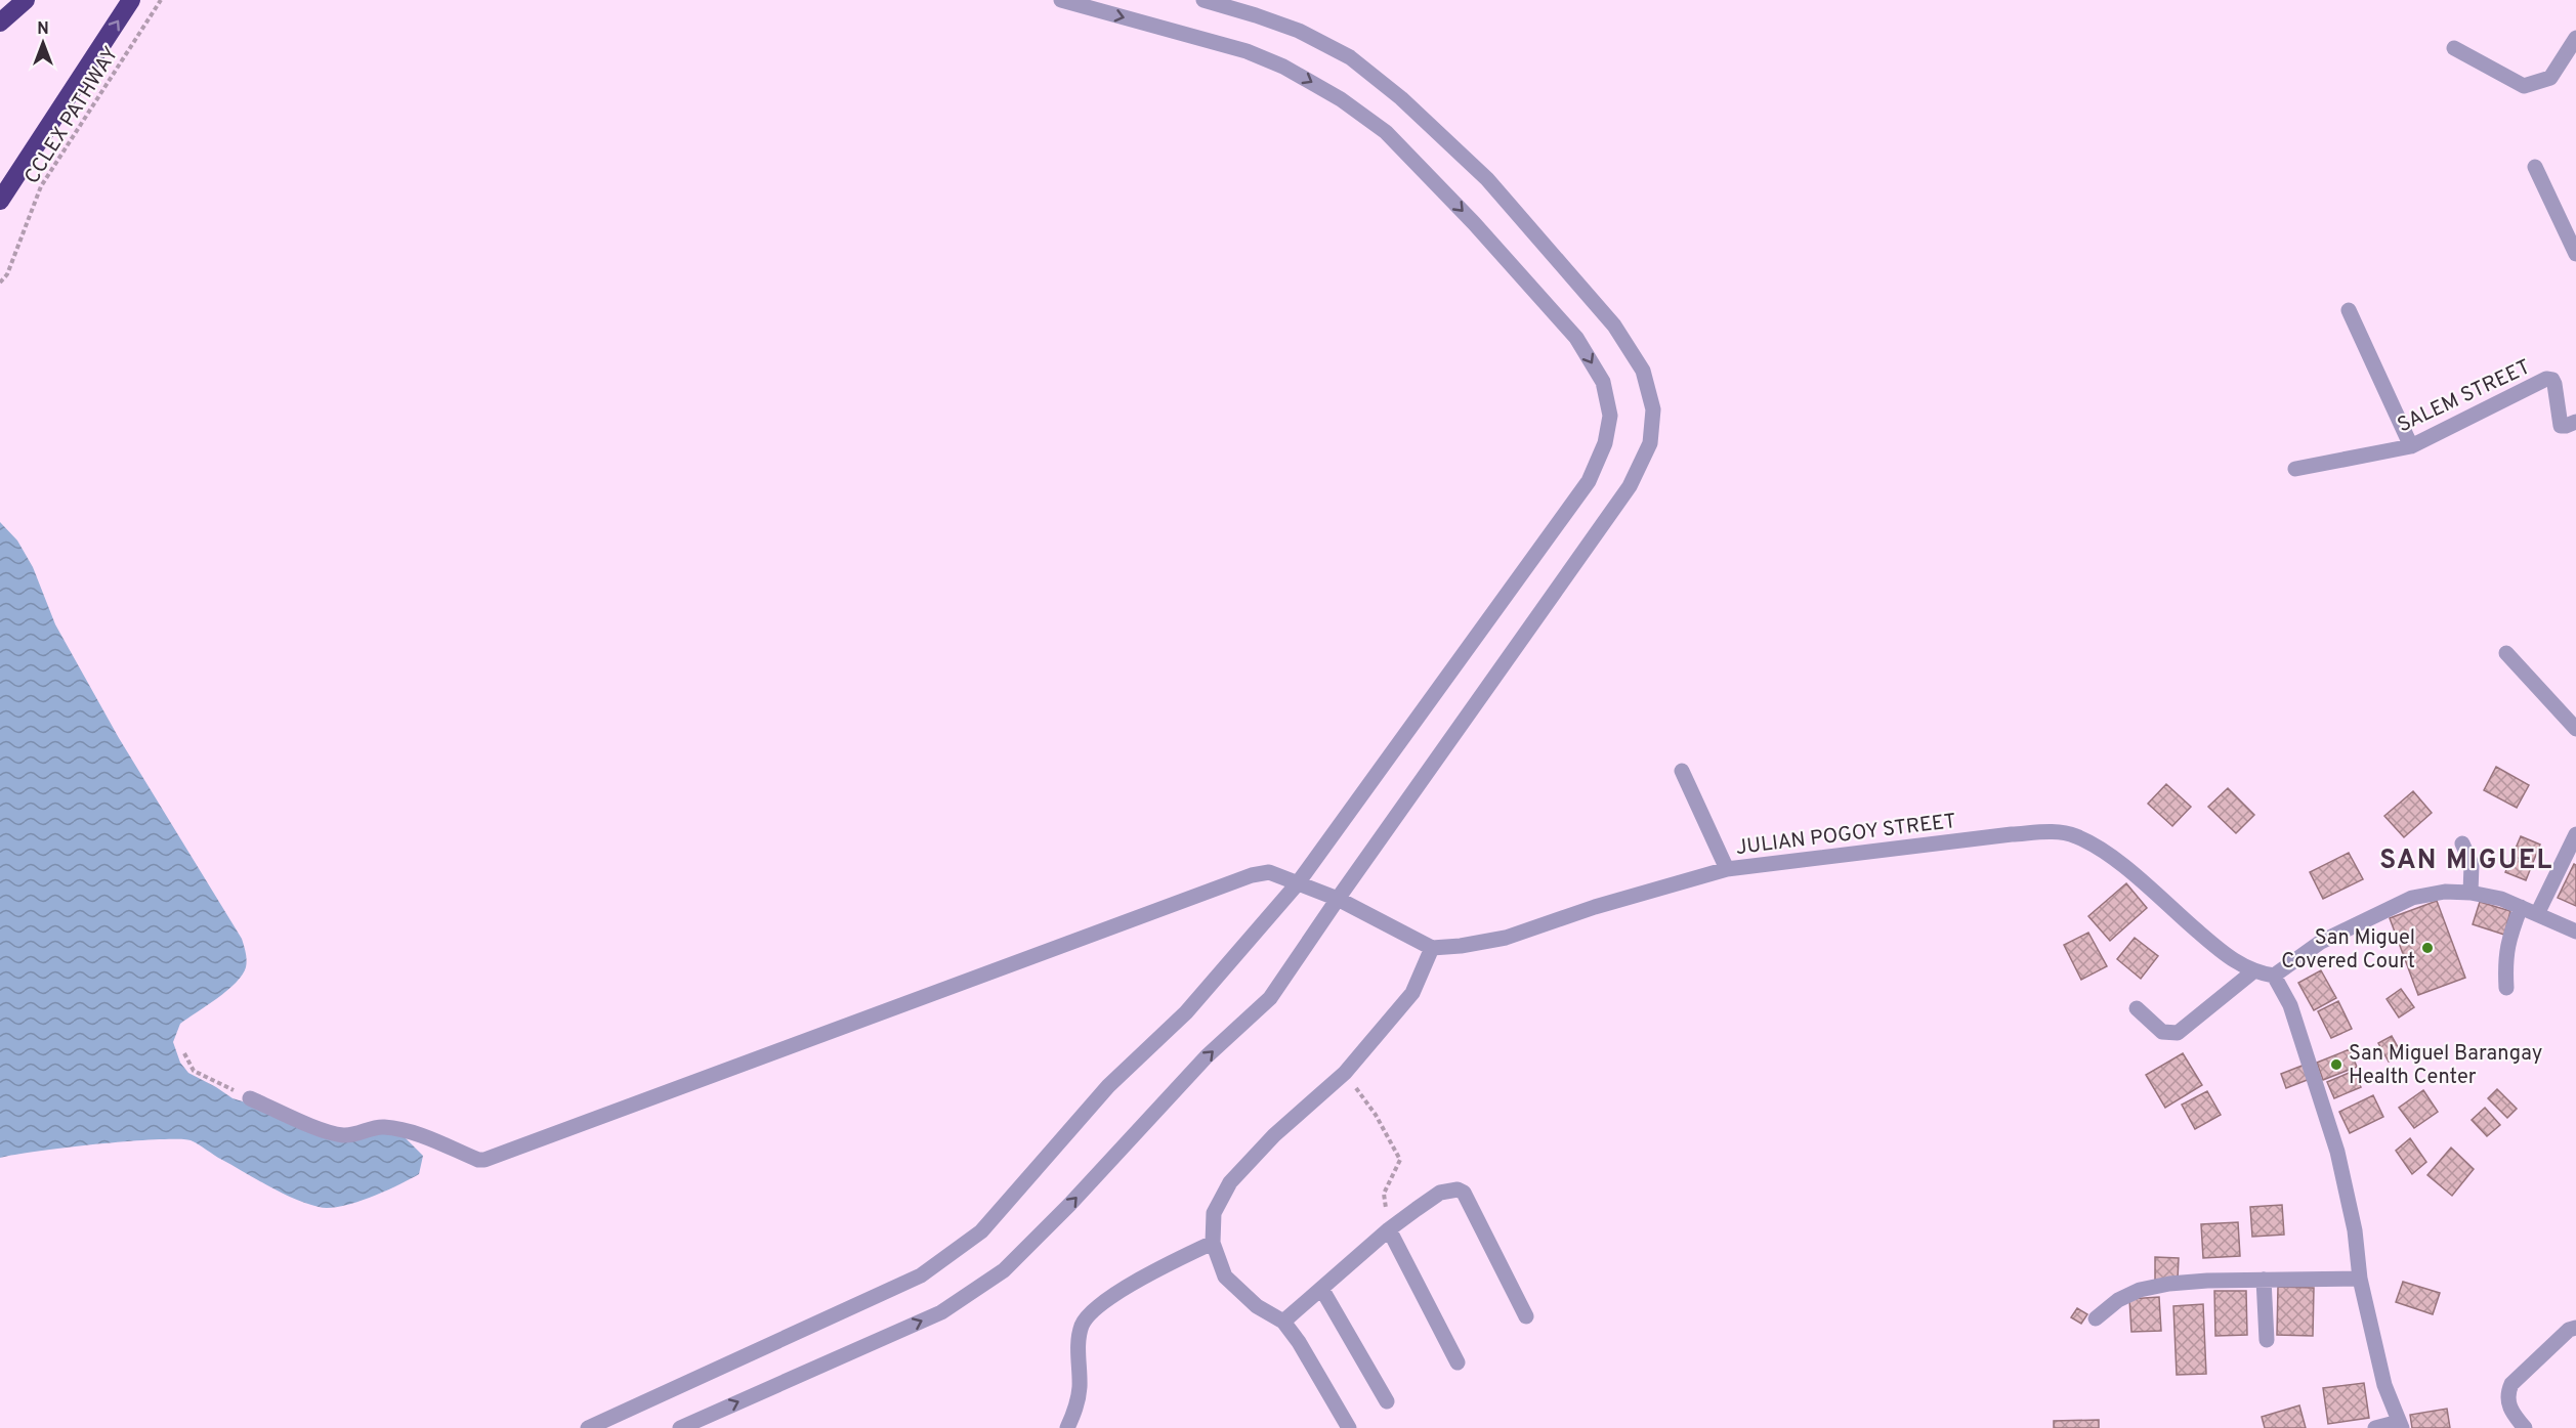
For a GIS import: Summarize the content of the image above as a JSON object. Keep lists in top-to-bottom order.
{
  "streets": {
    "street": ["SALEM STREET", "JULIAN POGOY STREET"],
    "path": ["CCLEX PATHWAY"]
  },
  "districts": ["SAN MIGUEL"],
  "places": ["San Miguel Covered Court", "San Miguel Barangay Health Center"],
  "north": "top"
}
